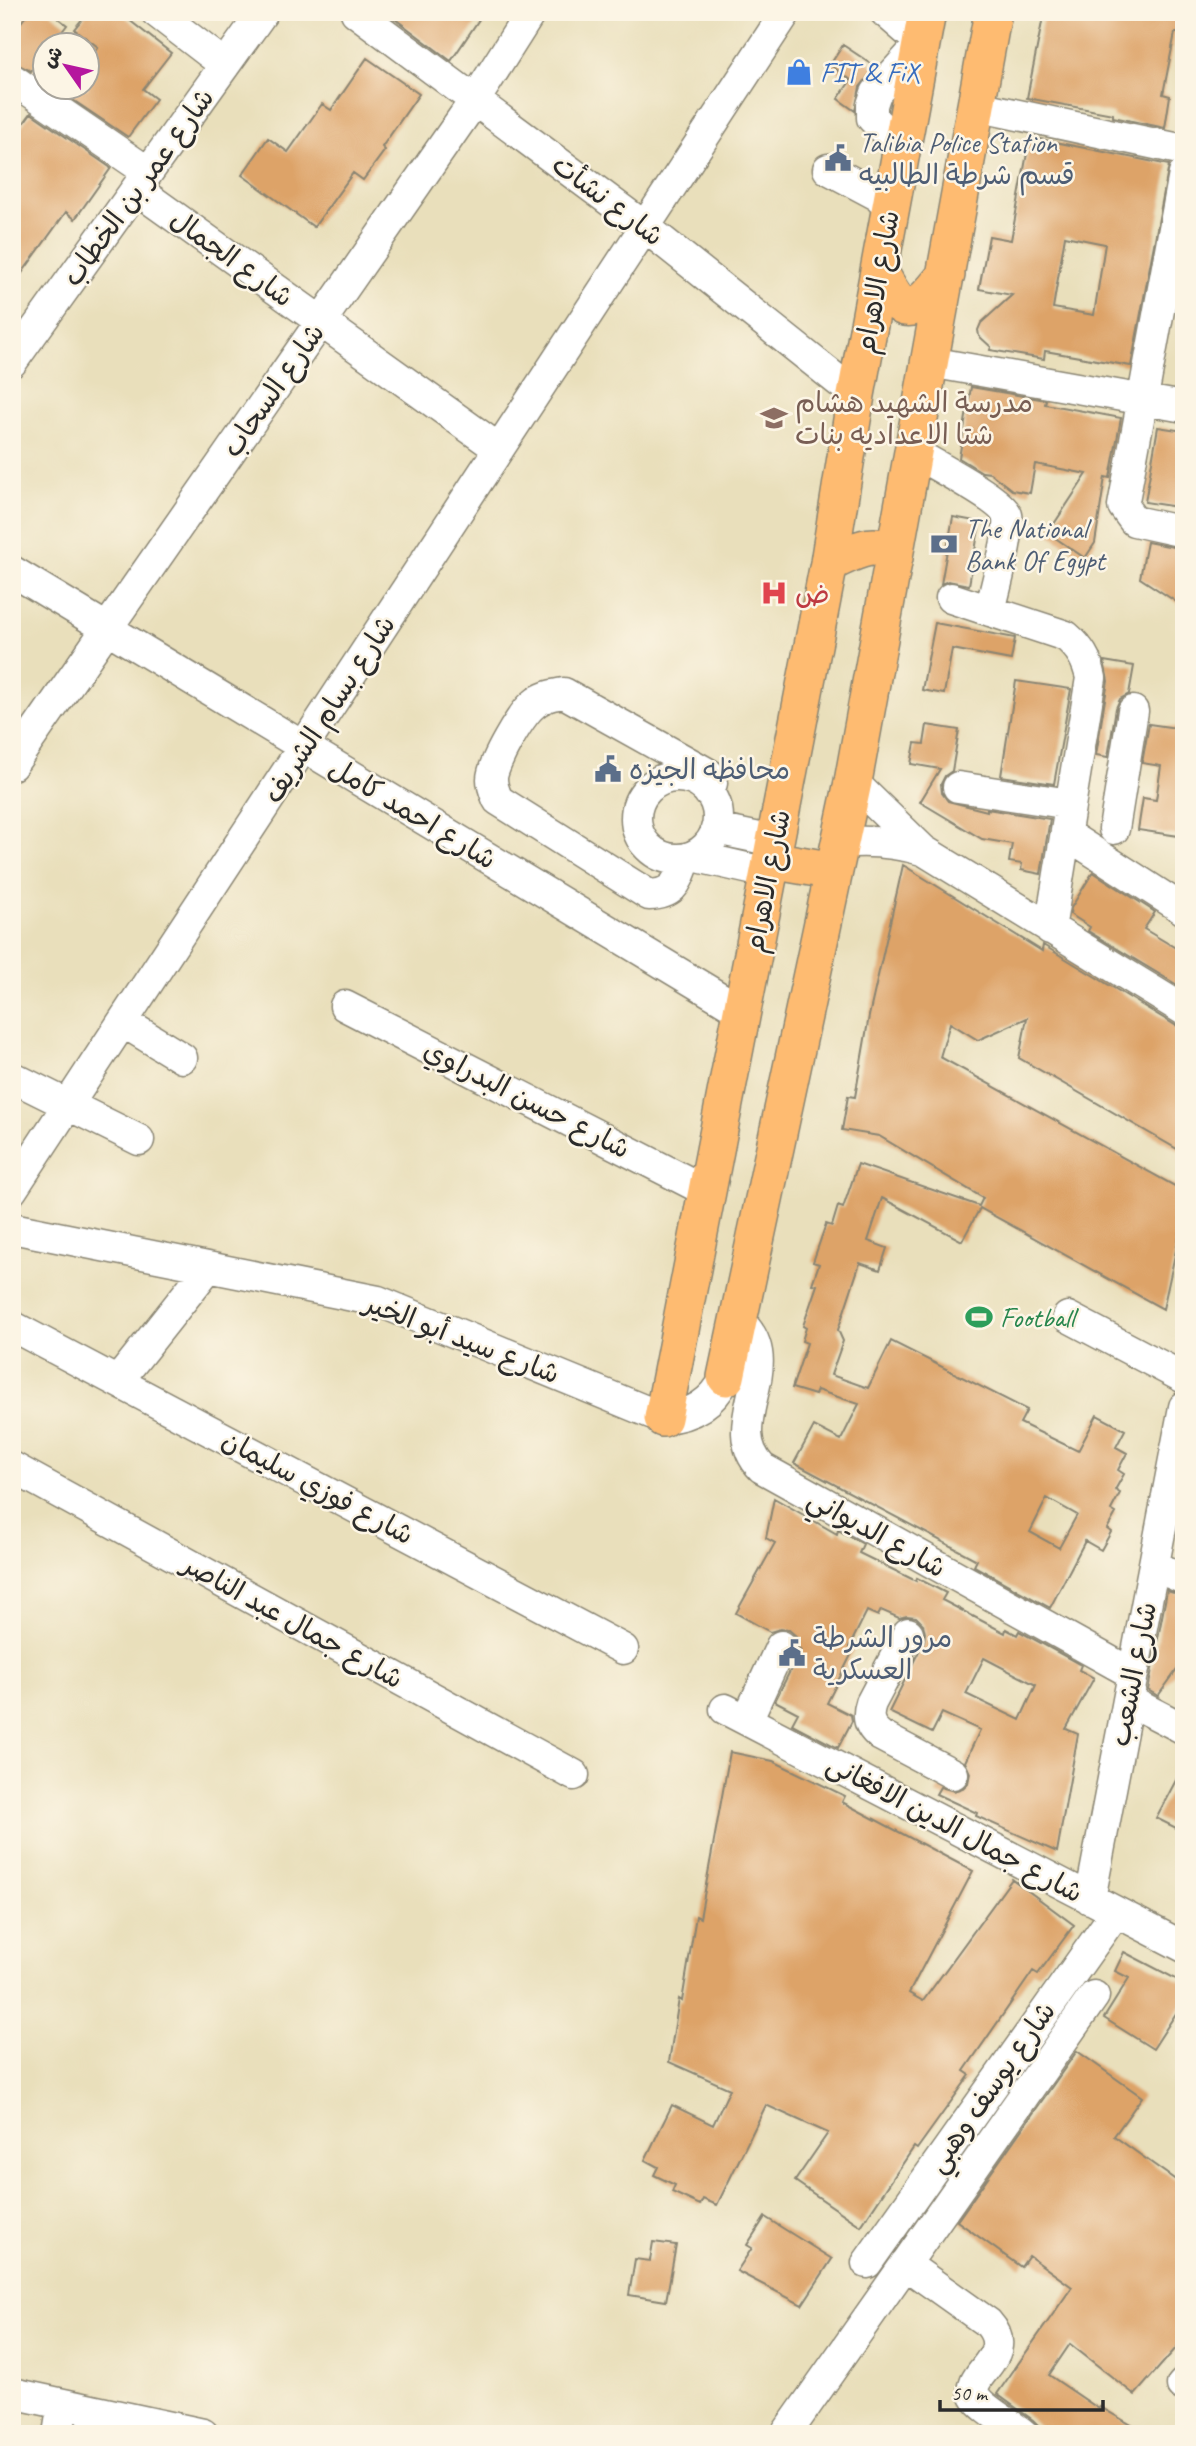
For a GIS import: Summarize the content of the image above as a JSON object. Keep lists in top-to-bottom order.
{
  "streets": {
    "main road": ["شارع الاهرام"],
    "street": [
      "شارع عمر بن الخطاب",
      "شارع نشأت",
      "شارع الجمال",
      "شارع السحاب",
      "شارع بسام الشريف",
      "شارع احمد كامل",
      "شارع حسن البدراوي",
      "شارع سيد أبو الخير",
      "شارع فوزي سليمان",
      "شارع الديواني",
      "شارع جمال عبد الناصر",
      "شارع الشعب",
      "شارع جمال الدين الافغانى",
      "شارع يوسف وهبي"
    ]
  },
  "crossings": [
    ["شارع عمر بن الخطاب", "شارع الجمال"],
    ["شارع نشأت", "شارع الاهرام"],
    ["شارع نشأت", "شارع السحاب"],
    ["شارع نشأت", "شارع بسام الشريف"],
    ["شارع الجمال", "شارع السحاب"],
    ["شارع الجمال", "شارع بسام الشريف"],
    ["شارع الاهرام", "شارع احمد كامل"],
    ["شارع الاهرام", "شارع حسن البدراوي"],
    ["شارع الاهرام", "شارع سيد أبو الخير"],
    ["شارع السحاب", "شارع احمد كامل"],
    ["شارع بسام الشريف", "شارع احمد كامل"],
    ["شارع الديواني", "شارع الشعب"],
    ["شارع الشعب", "شارع جمال الدين الافغانى"],
    ["شارع الشعب", "شارع يوسف وهبي"],
    ["شارع جمال الدين الافغانى", "شارع يوسف وهبي"]
  ],
  "places": {
    "shop": ["FIT & FiX"],
    "public building": ["Talibia Police Station قسم شرطة الطالبيه", "محافظه الجيزه", "مرور الشرطة العسكرية"],
    "school or university": ["مدرسة الشهيد هشام شتا الاعداديه بنات"],
    "bank": ["The National Bank Of Egypt"],
    "hospital": ["ض"],
    "sports": ["Football"]
  },
  "scale_bar": "50 m",
  "north": "top left"
}
